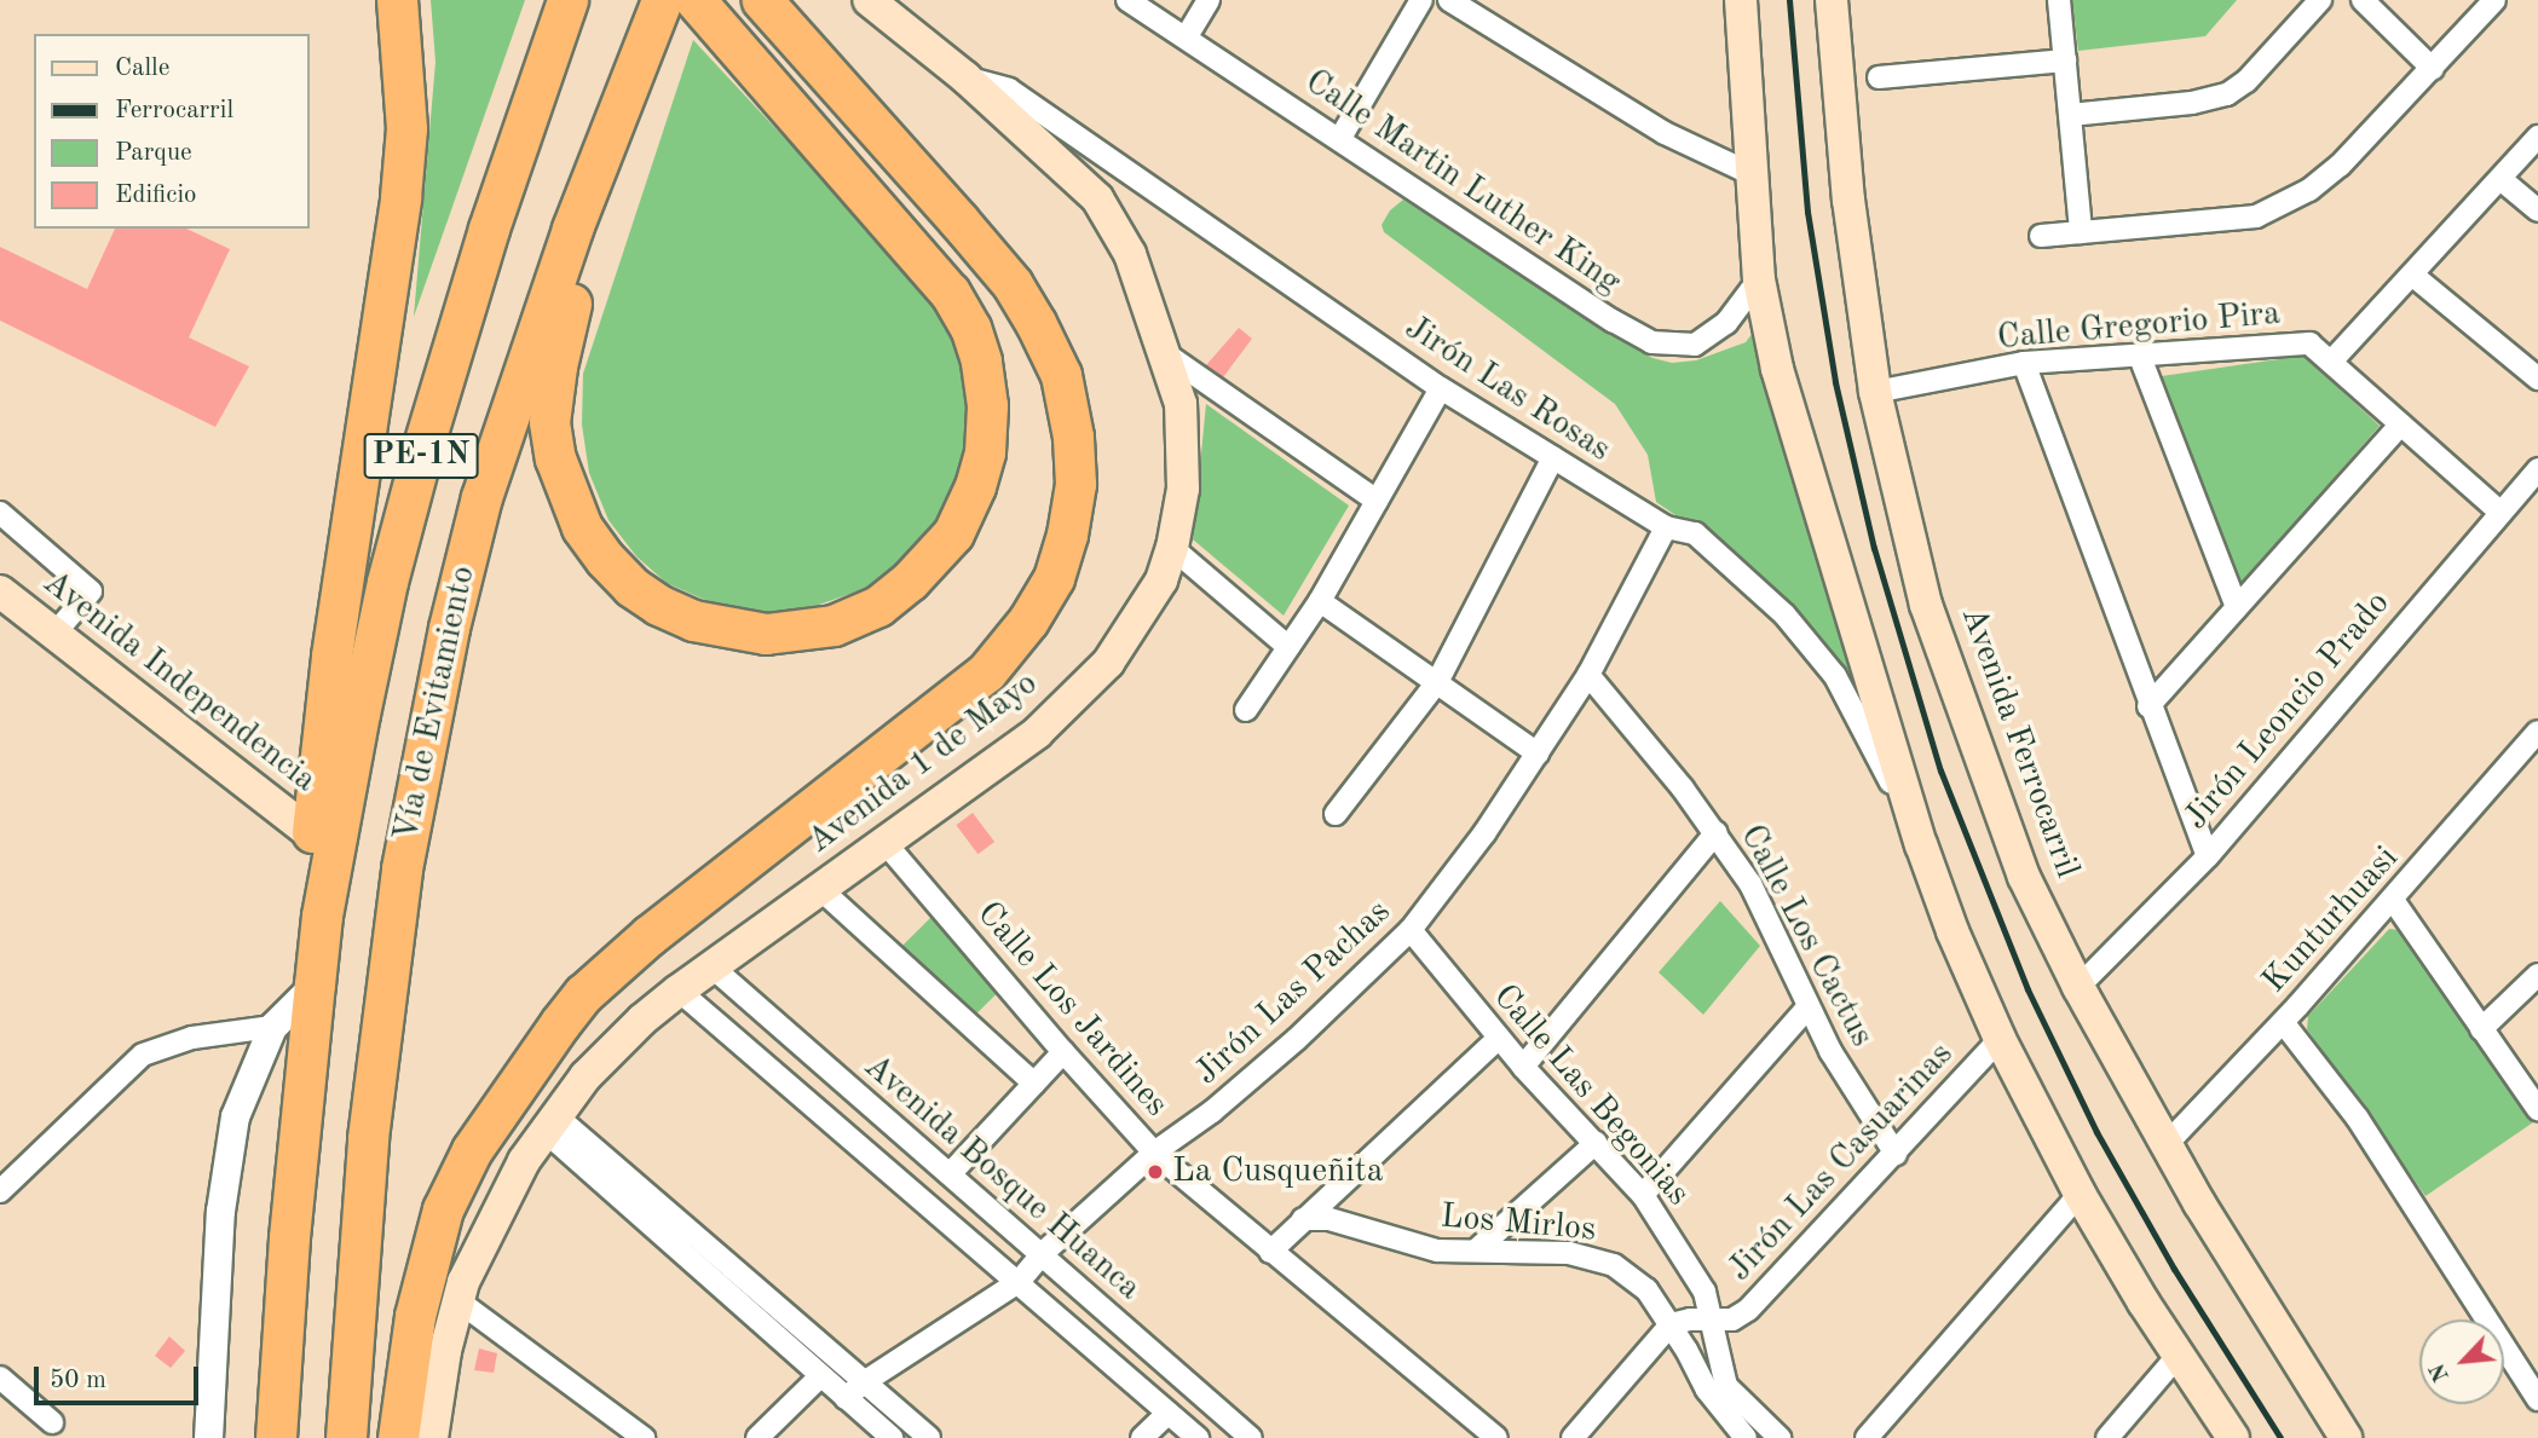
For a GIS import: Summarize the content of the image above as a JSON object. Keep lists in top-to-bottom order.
{
  "streets": {
    "highway": ["PE-1N", "Vía de Evitamiento"],
    "main road": ["Avenida Independencia", "Avenida Ferrocarril", "Avenida 1 de Mayo"],
    "street": [
      "Calle Martin Luther King",
      "Calle Gregorio Pira",
      "Jirón Las Rosas",
      "Jirón Leoncio Prado",
      "Kunturhuasi",
      "Calle Los Cactus",
      "Jirón Las Pachas",
      "Calle Los Jardines",
      "Calle Las Begonias",
      "Jirón Las Casuarinas",
      "Avenida Bosque Huanca",
      "Los Mirlos"
    ]
  },
  "crossings": [
    ["Calle Gregorio Pira", "Jirón Leoncio Prado"],
    ["Calle Gregorio Pira", "Avenida Ferrocarril"],
    ["Jirón Las Rosas", "Avenida 1 de Mayo"],
    ["Jirón Las Rosas", "Jirón Las Pachas"],
    ["Jirón Leoncio Prado", "Avenida Ferrocarril"],
    ["Avenida Ferrocarril", "Kunturhuasi"],
    ["Avenida 1 de Mayo", "Calle Los Jardines"],
    ["Avenida 1 de Mayo", "Avenida Bosque Huanca"],
    ["Calle Los Cactus", "Jirón Las Pachas"],
    ["Calle Los Cactus", "Jirón Las Casuarinas"],
    ["Jirón Las Pachas", "Calle Los Jardines"],
    ["Jirón Las Pachas", "Calle Las Begonias"],
    ["Jirón Las Pachas", "Avenida Bosque Huanca"],
    ["Calle Las Begonias", "Jirón Las Casuarinas"],
    ["Jirón Las Casuarinas", "Los Mirlos"]
  ],
  "places": ["La Cusqueñita"],
  "legend": [
    "Calle",
    "Ferrocarril",
    "Parque",
    "Edificio"
  ],
  "scale_bar": "50 m",
  "north": "bottom left"
}
